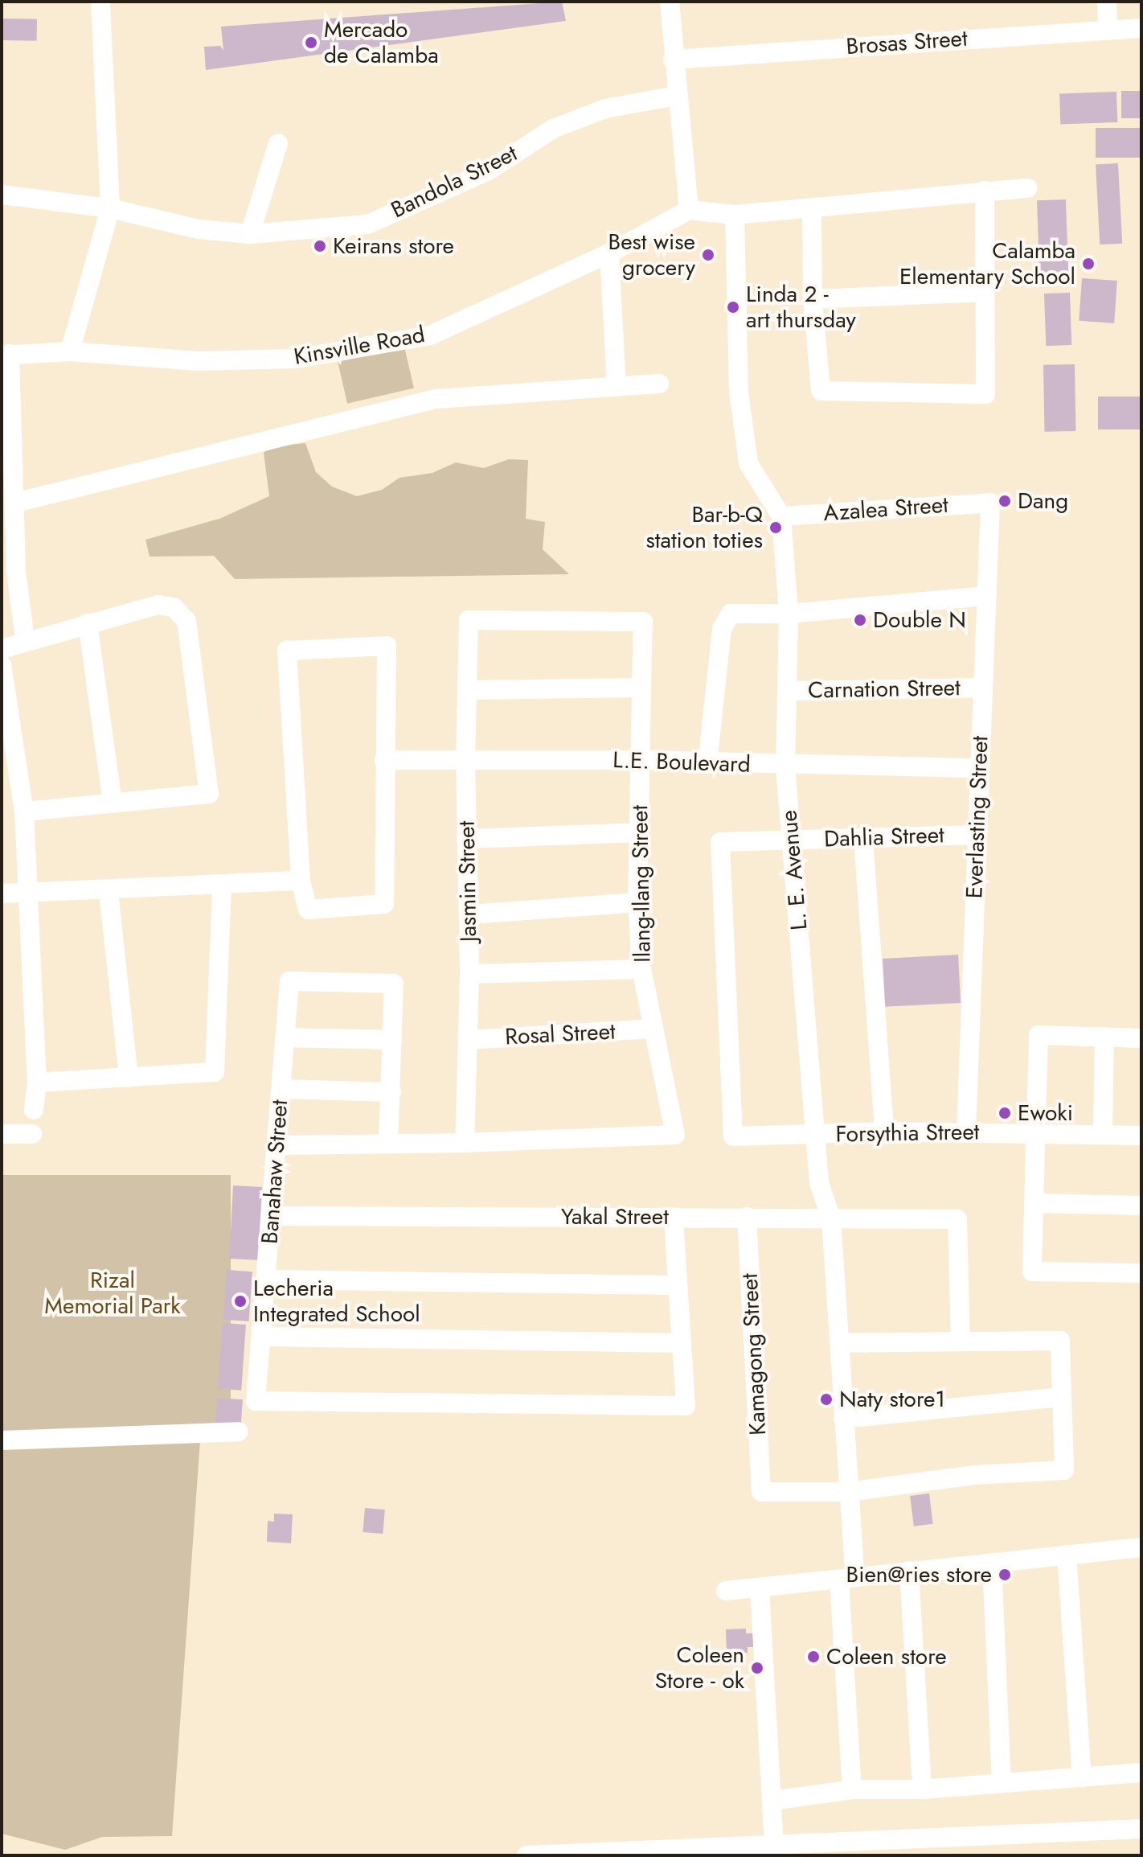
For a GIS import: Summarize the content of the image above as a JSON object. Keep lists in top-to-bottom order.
{
  "streets": {
    "street": [
      "Brosas Street",
      "Bandola Street",
      "Kinsville Road",
      "Azalea Street",
      "Carnation Street",
      "L.E. Boulevard",
      "Everlasting Street",
      "Dahlia Street",
      "L. E. Avenue",
      "Jasmin Street",
      "Ilang-Ilang Street",
      "Rosal Street",
      "Forsythia Street",
      "Banahaw Street",
      "Yakal Street",
      "Kamagong Street"
    ]
  },
  "crossings": [
    ["Azalea Street", "Everlasting Street"],
    ["Azalea Street", "L. E. Avenue"],
    ["Carnation Street", "Everlasting Street"],
    ["Carnation Street", "L. E. Avenue"],
    ["L.E. Boulevard", "Everlasting Street"],
    ["L.E. Boulevard", "L. E. Avenue"],
    ["L.E. Boulevard", "Jasmin Street"],
    ["L.E. Boulevard", "Ilang-Ilang Street"],
    ["Everlasting Street", "Dahlia Street"],
    ["Everlasting Street", "Forsythia Street"],
    ["Dahlia Street", "L. E. Avenue"],
    ["Dahlia Street", "Forsythia Street"],
    ["L. E. Avenue", "Forsythia Street"],
    ["L. E. Avenue", "Yakal Street"],
    ["L. E. Avenue", "Kamagong Street"],
    ["Jasmin Street", "Ilang-Ilang Street"],
    ["Jasmin Street", "Rosal Street"],
    ["Ilang-Ilang Street", "Rosal Street"],
    ["Banahaw Street", "Yakal Street"],
    ["Yakal Street", "Kamagong Street"]
  ],
  "parks": ["Rizal Memorial Park"],
  "places": [
    "Mercado de Calamba",
    "Keirans store",
    "Best wise grocery",
    "Calamba Elementary School",
    "Linda 2 - art thursday",
    "Dang",
    "Bar-b-Q station toties",
    "Double N",
    "Ewoki",
    "Lecheria Integrated School",
    "Naty store1",
    "Bien@ries store",
    "Coleen store",
    "Coleen Store - ok"
  ]
}
